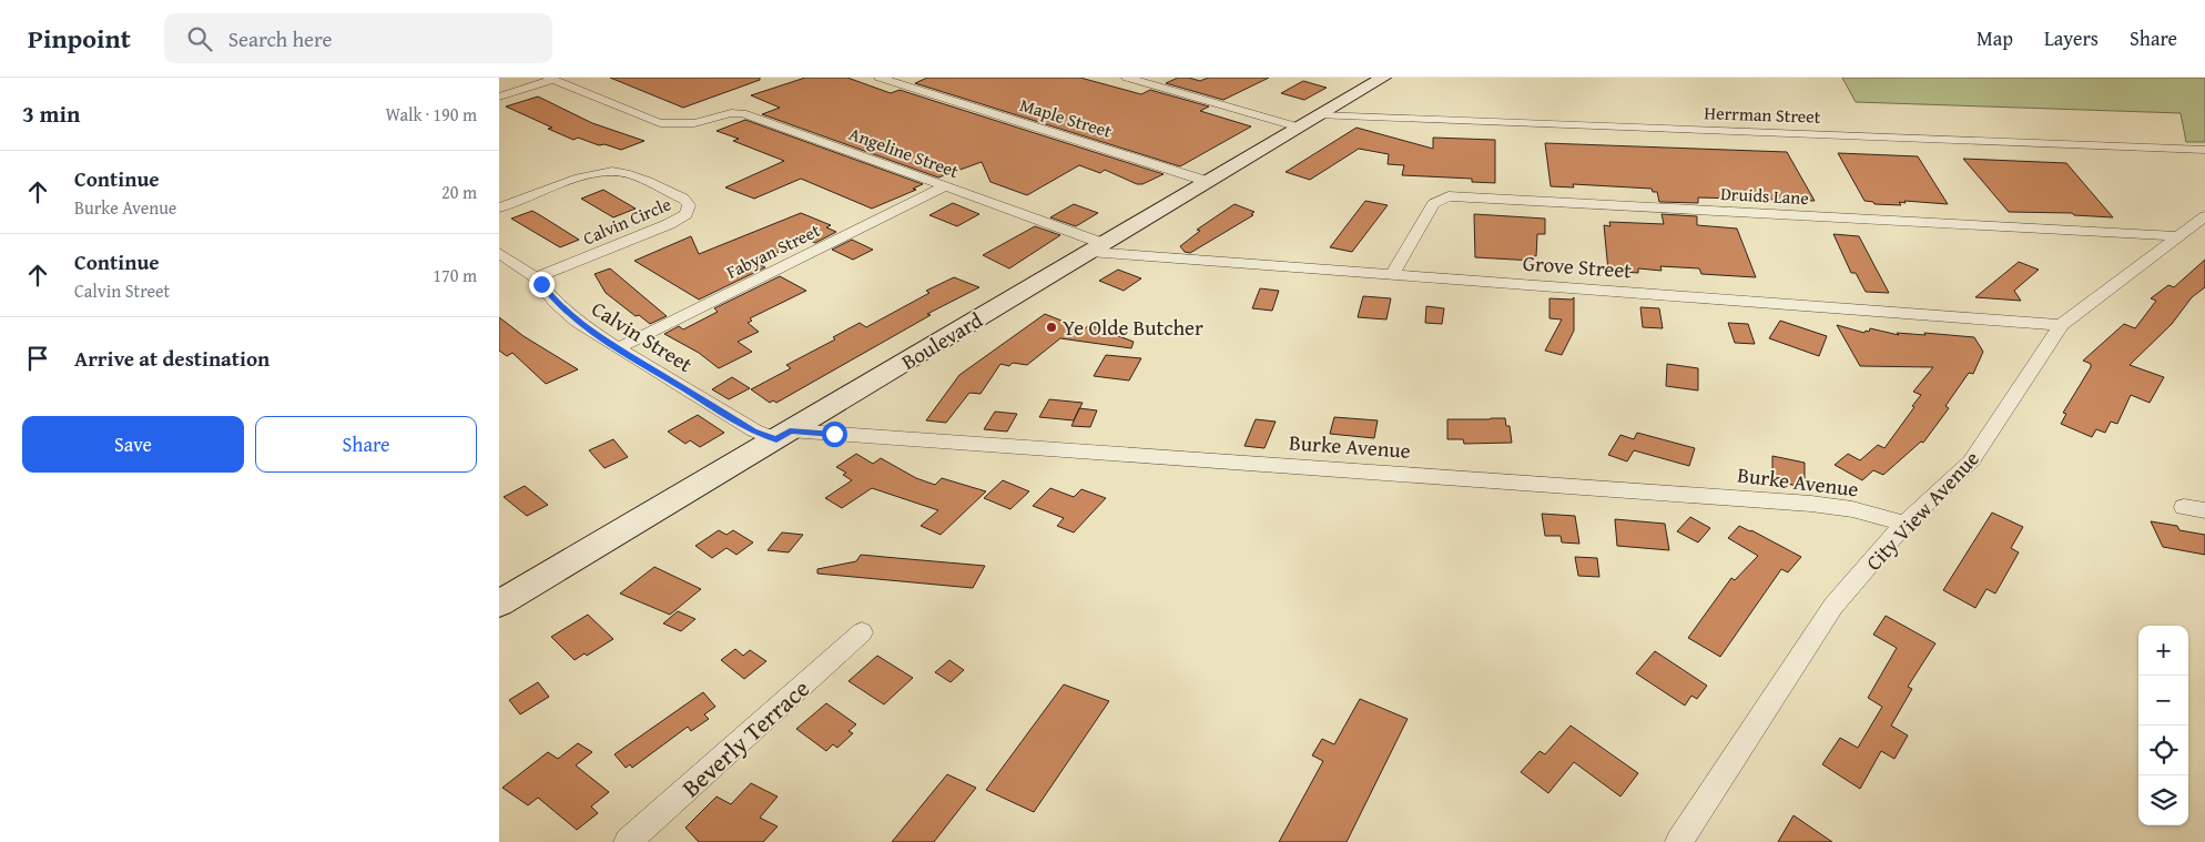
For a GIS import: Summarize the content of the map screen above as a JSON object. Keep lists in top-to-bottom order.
{
  "streets": {
    "main road": ["Boulevard"],
    "street": [
      "Herrman Street",
      "Maple Street",
      "Angeline Street",
      "Druids Lane",
      "Calvin Circle",
      "Fabyan Street",
      "Grove Street",
      "Calvin Street",
      "Burke Avenue",
      "City View Avenue",
      "Beverly Terrace"
    ]
  },
  "crossings": [
    ["Herrman Street", "Boulevard"],
    ["Maple Street", "Boulevard"],
    ["Angeline Street", "Fabyan Street"],
    ["Angeline Street", "Grove Street"],
    ["Angeline Street", "Boulevard"],
    ["Druids Lane", "Grove Street"],
    ["Druids Lane", "City View Avenue"],
    ["Calvin Circle", "Calvin Street"],
    ["Fabyan Street", "Calvin Street"],
    ["Grove Street", "Boulevard"],
    ["Grove Street", "City View Avenue"],
    ["Calvin Street", "Boulevard"],
    ["Calvin Street", "Burke Avenue"],
    ["Boulevard", "Burke Avenue"],
    ["Burke Avenue", "City View Avenue"]
  ],
  "places": ["Ye Olde Butcher"],
  "page": {
    "header": "Pinpoint",
    "search": "Search here",
    "nav": ["Map", "Layers", "Share"],
    "heading": ["3 min", "Walk · 190 m"],
    "list": [
      ["Continue", "Burke Avenue", "20 m"],
      ["Continue", "Calvin Street", "170 m"],
      "Arrive at destination"
    ],
    "buttons": ["Save", "Share"],
    "map_buttons": ["+", "−"]
  }
}
